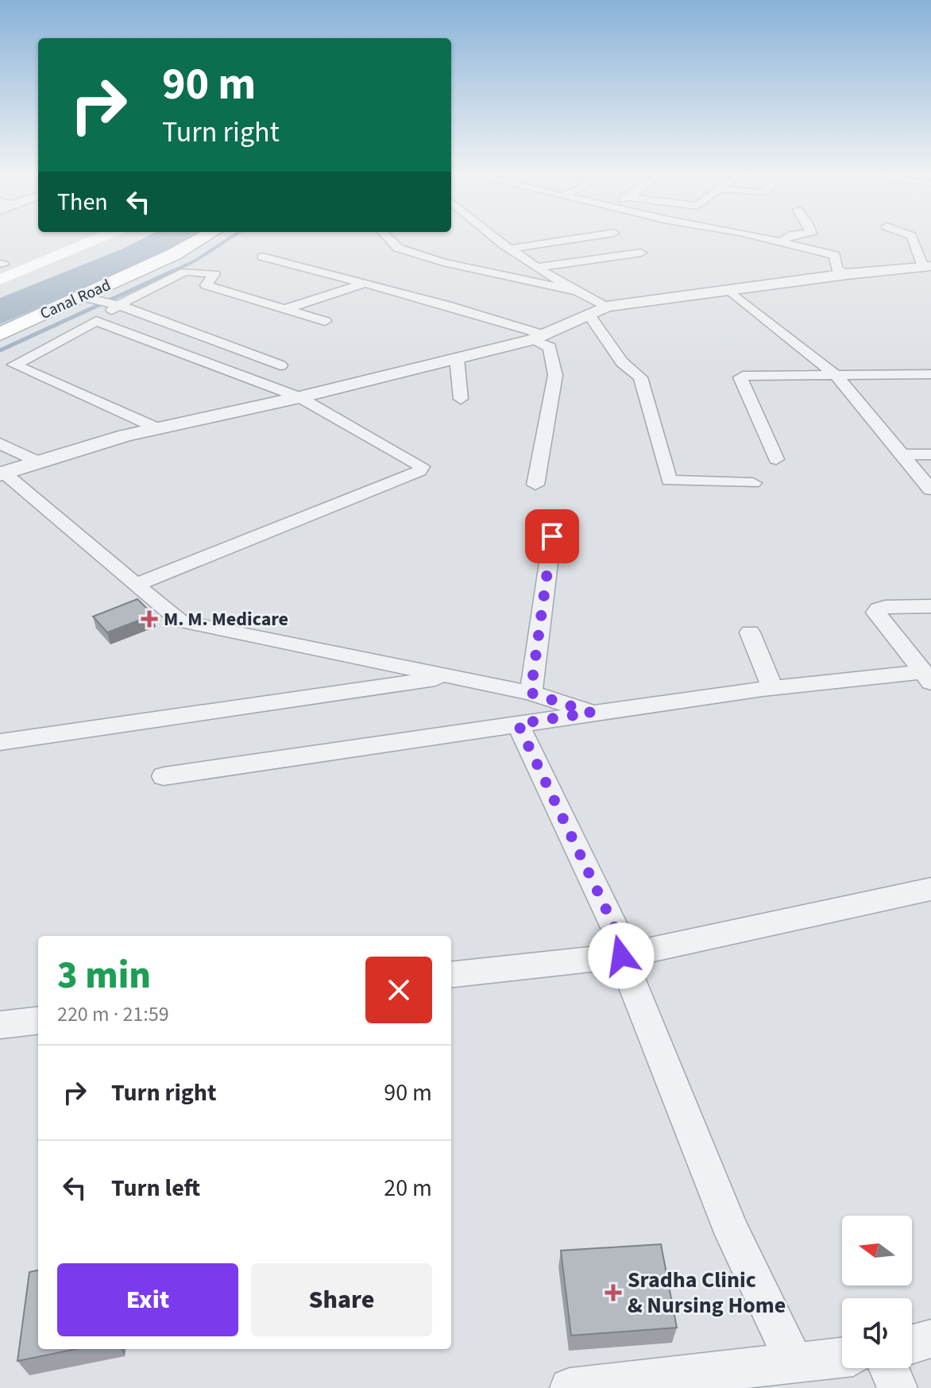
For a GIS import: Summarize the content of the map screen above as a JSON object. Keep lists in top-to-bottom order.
{
  "streets": {
    "main road": ["Canal Road"]
  },
  "places": {
    "health": ["M. M. Medicare", "Sradha Clinic & Nursing Home"]
  },
  "north": "left",
  "page": {
    "turn": ["90 m", "Turn right"],
    "then": "Then",
    "heading": ["3 min", "220 m · 21:59"],
    "list": [
      {
        "name": "Turn right",
        "value": "90 m"
      },
      {
        "name": "Turn left",
        "value": "20 m"
      }
    ],
    "buttons": ["Exit", "Share"]
  }
}
